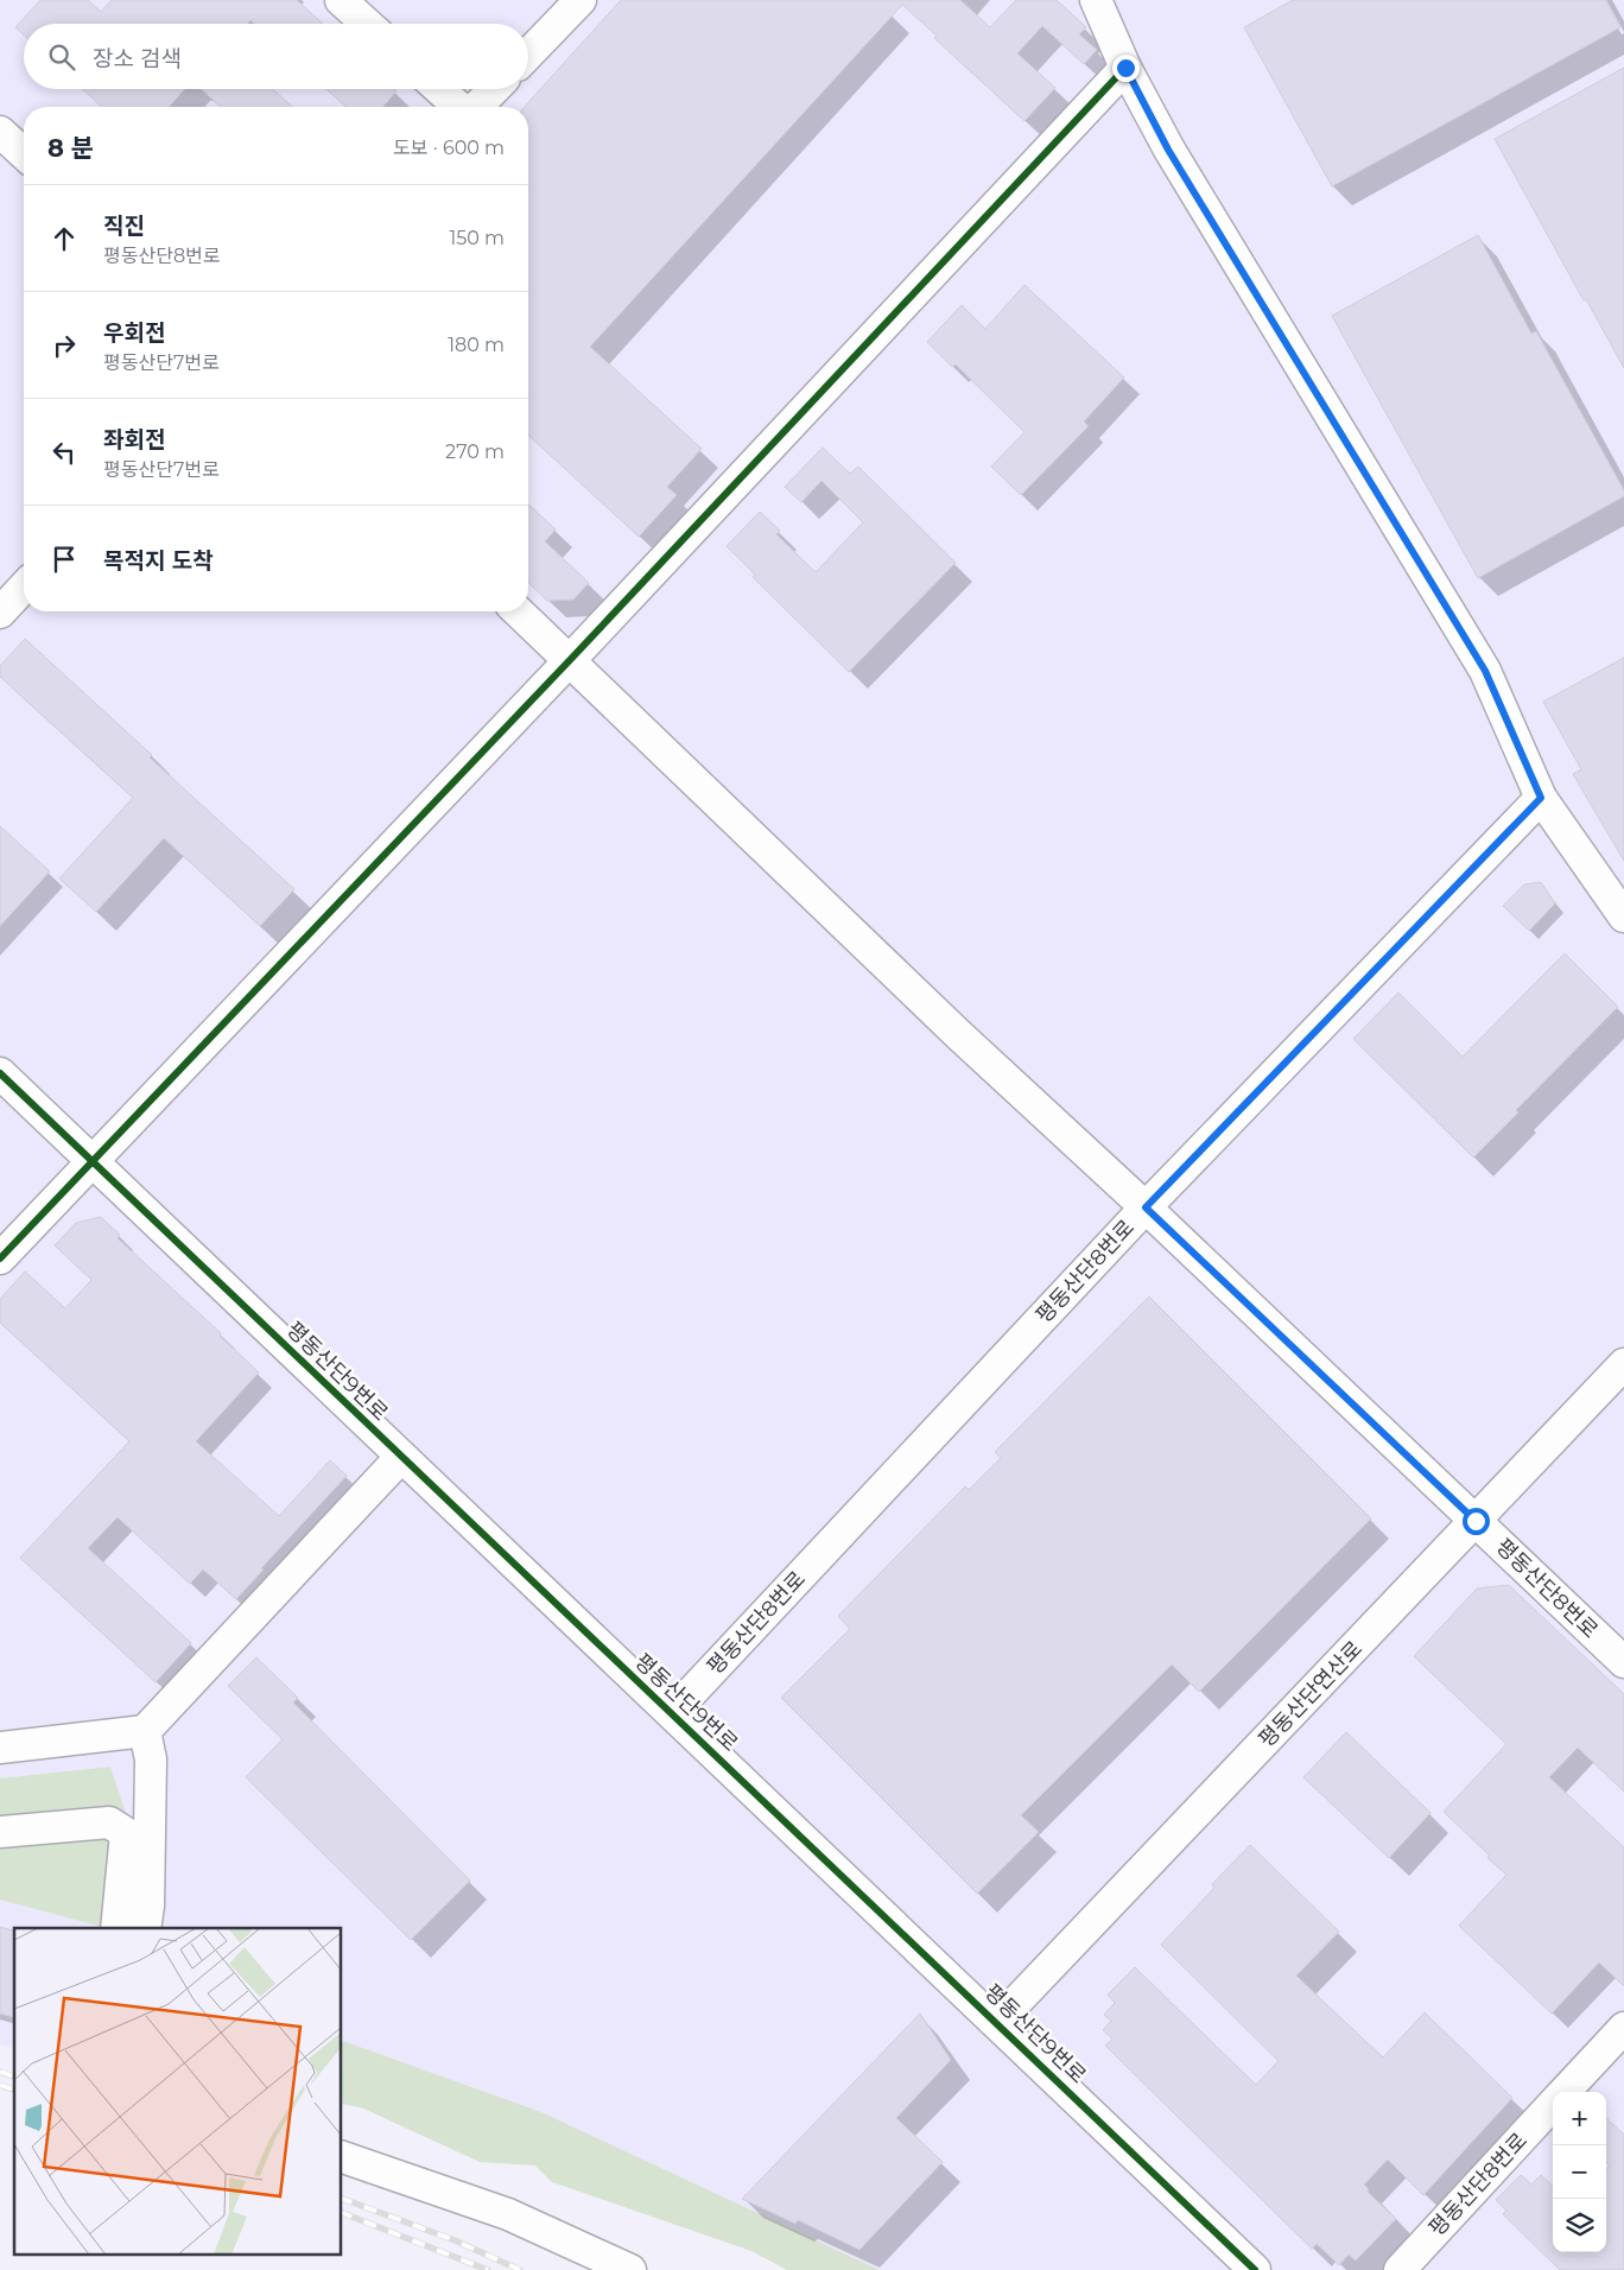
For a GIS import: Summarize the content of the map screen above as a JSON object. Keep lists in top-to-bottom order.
{
  "streets": {
    "street": ["평동산단8번로", "평동산단9번로", "평동산단연산로"]
  },
  "crossings": [
    ["평동산단8번로", "평동산단9번로"],
    ["평동산단8번로", "평동산단연산로"],
    ["평동산단9번로", "평동산단연산로"]
  ],
  "page": {
    "search": "장소 검색",
    "heading": ["8 분", "도보 · 600 m"],
    "list": [
      ["직진", "평동산단8번로", "150 m"],
      ["우회전", "평동산단7번로", "180 m"],
      ["좌회전", "평동산단7번로", "270 m"],
      "목적지 도착"
    ],
    "map_buttons": ["+", "−"]
  }
}
